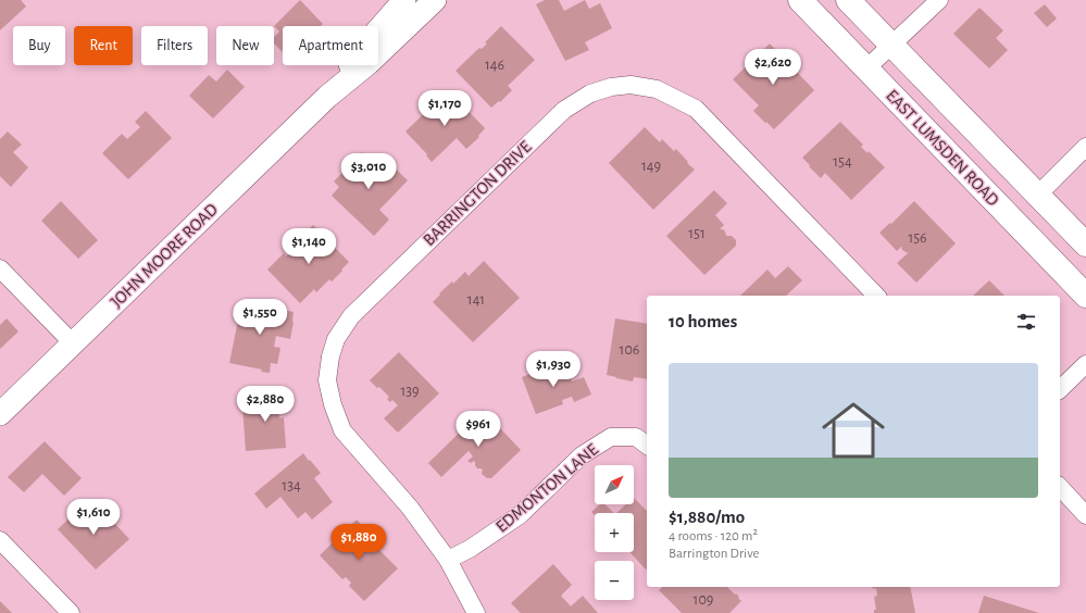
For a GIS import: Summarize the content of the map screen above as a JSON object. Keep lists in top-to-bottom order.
{
  "streets": {
    "main road": ["EAST LUMSDEN ROAD"],
    "street": ["BARRINGTON DRIVE", "JOHN MOORE ROAD", "EDMONTON LANE"]
  },
  "crossings": [
    ["BARRINGTON DRIVE", "EDMONTON LANE"]
  ],
  "house_numbers": [
    "146",
    "154",
    "149",
    "151",
    "156",
    "141",
    "106",
    "139",
    "134",
    "109"
  ],
  "north": "top right",
  "page": {
    "chip": [
      "Buy",
      "Rent",
      "Filters",
      "New",
      "Apartment"
    ],
    "price": [
      "$2,620",
      "$1,170",
      "$3,010",
      "$1,140",
      "$1,550",
      "$1,930",
      "$2,880",
      "$961",
      "$1,610",
      "$1,880"
    ],
    "heading": "10 homes",
    "list": [
      {
        "name": "$1,880/mo",
        "note": "4 rooms · 120 m² · Barrington Drive"
      }
    ],
    "map_buttons": ["+", "−"]
  }
}
